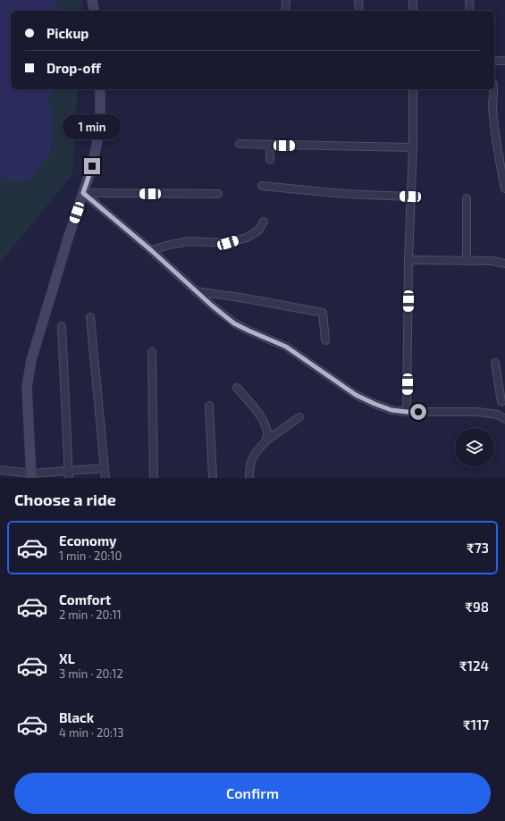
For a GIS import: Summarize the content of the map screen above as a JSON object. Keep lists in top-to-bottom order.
{
  "page": {
    "banner": ["Pickup", "Drop-off"],
    "bubble": "1 min",
    "heading": "Choose a ride",
    "list": [
      {
        "name": "Economy",
        "note": "1 min · 20:10",
        "value": "₹73"
      },
      {
        "name": "Comfort",
        "note": "2 min · 20:11",
        "value": "₹98"
      },
      {
        "name": "XL",
        "note": "3 min · 20:12",
        "value": "₹124"
      },
      {
        "name": "Black",
        "note": "4 min · 20:13",
        "value": "₹117"
      }
    ],
    "buttons": "Confirm"
  }
}
